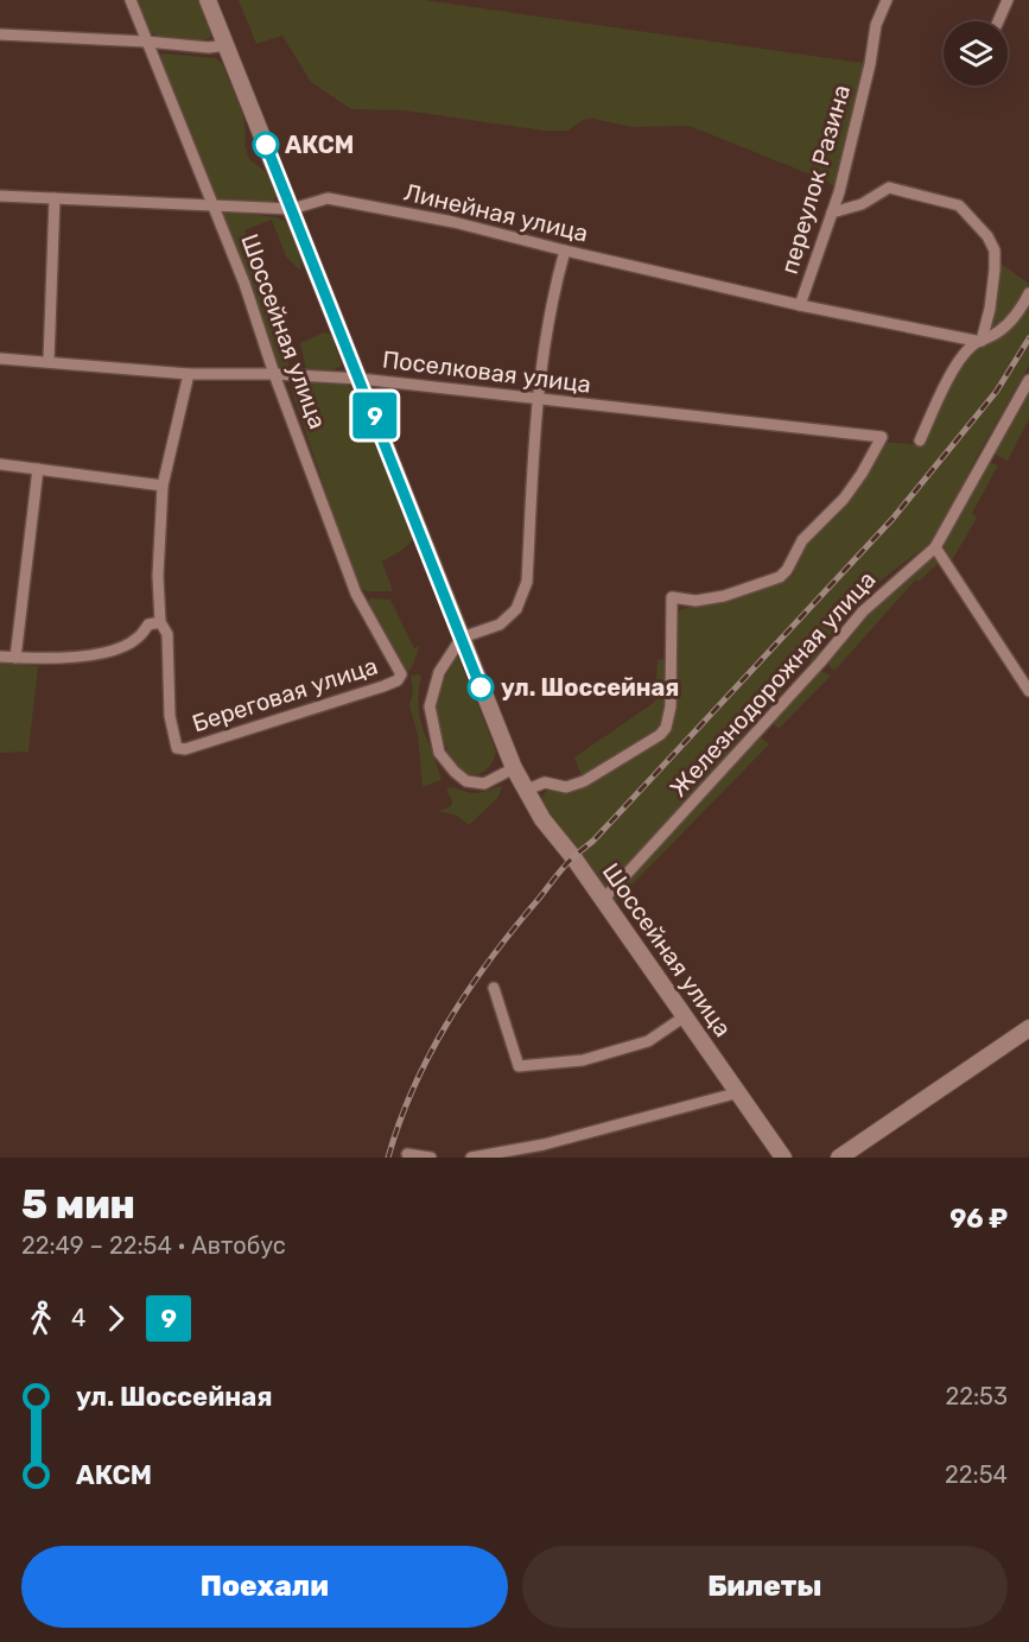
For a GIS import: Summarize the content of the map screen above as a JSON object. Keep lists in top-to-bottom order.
{
  "streets": {
    "main road": ["Шоссейная улица"],
    "street": [
      "переулок Разина",
      "Линейная улица",
      "Поселковая улица",
      "Железнодорожная улица",
      "Береговая улица"
    ]
  },
  "crossings": [
    ["переулок Разина", "Линейная улица"],
    ["Линейная улица", "Шоссейная улица"],
    ["Шоссейная улица", "Поселковая улица"],
    ["Шоссейная улица", "Железнодорожная улица"],
    ["Шоссейная улица", "Береговая улица"]
  ],
  "places": ["АКСМ", "ул. Шоссейная"],
  "lines": ["bus line 9"],
  "page": {
    "on_map": "9",
    "heading": ["5 мин", "22:49 – 22:54 · Автобус", "96 ₽"],
    "legs": ["4", "9"],
    "list": [
      {
        "name": "ул. Шоссейная",
        "value": "22:53"
      },
      {
        "name": "АКСМ",
        "value": "22:54"
      }
    ],
    "buttons": ["Поехали", "Билеты"]
  }
}
